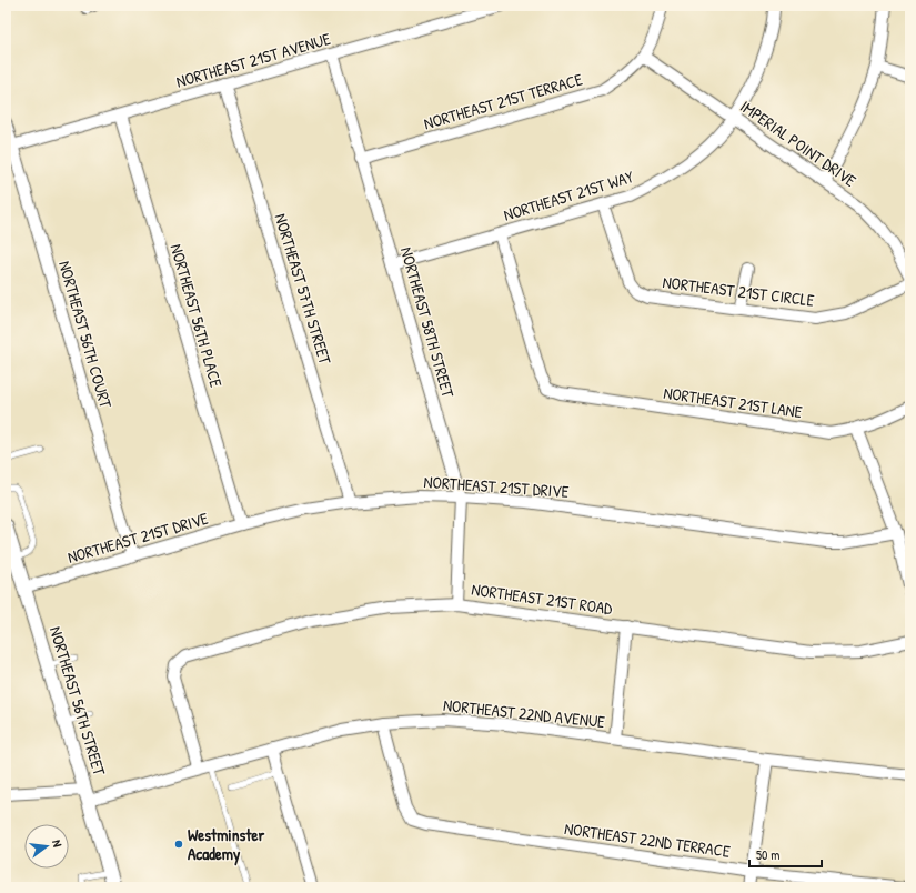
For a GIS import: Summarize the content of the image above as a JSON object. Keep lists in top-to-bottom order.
{
  "streets": {
    "street": [
      "NORTHEAST 21ST AVENUE",
      "NORTHEAST 21ST TERRACE",
      "IMPERIAL POINT DRIVE",
      "NORTHEAST 21ST WAY",
      "NORTHEAST 57TH STREET",
      "NORTHEAST 21ST CIRCLE",
      "NORTHEAST 56TH PLACE",
      "NORTHEAST 58TH STREET",
      "NORTHEAST 56TH COURT",
      "NORTHEAST 21ST LANE",
      "NORTHEAST 21ST DRIVE",
      "NORTHEAST 21ST ROAD",
      "NORTHEAST 56TH STREET",
      "NORTHEAST 22ND AVENUE",
      "NORTHEAST 22ND TERRACE"
    ]
  },
  "crossings": [
    ["NORTHEAST 21ST AVENUE", "NORTHEAST 57TH STREET"],
    ["NORTHEAST 21ST AVENUE", "NORTHEAST 56TH PLACE"],
    ["NORTHEAST 21ST AVENUE", "NORTHEAST 58TH STREET"],
    ["NORTHEAST 21ST AVENUE", "NORTHEAST 56TH COURT"],
    ["NORTHEAST 21ST TERRACE", "IMPERIAL POINT DRIVE"],
    ["NORTHEAST 21ST TERRACE", "NORTHEAST 58TH STREET"],
    ["IMPERIAL POINT DRIVE", "NORTHEAST 21ST WAY"],
    ["NORTHEAST 21ST WAY", "NORTHEAST 21ST CIRCLE"],
    ["NORTHEAST 21ST WAY", "NORTHEAST 58TH STREET"],
    ["NORTHEAST 21ST WAY", "NORTHEAST 21ST LANE"],
    ["NORTHEAST 57TH STREET", "NORTHEAST 21ST DRIVE"],
    ["NORTHEAST 56TH PLACE", "NORTHEAST 21ST DRIVE"],
    ["NORTHEAST 58TH STREET", "NORTHEAST 21ST DRIVE"],
    ["NORTHEAST 58TH STREET", "NORTHEAST 21ST ROAD"],
    ["NORTHEAST 56TH COURT", "NORTHEAST 21ST DRIVE"],
    ["NORTHEAST 21ST DRIVE", "NORTHEAST 56TH STREET"],
    ["NORTHEAST 21ST ROAD", "NORTHEAST 22ND AVENUE"],
    ["NORTHEAST 56TH STREET", "NORTHEAST 22ND AVENUE"],
    ["NORTHEAST 22ND AVENUE", "NORTHEAST 22ND TERRACE"]
  ],
  "places": ["Westminster Academy"],
  "scale_bar": "50 m",
  "north": "right"
}
